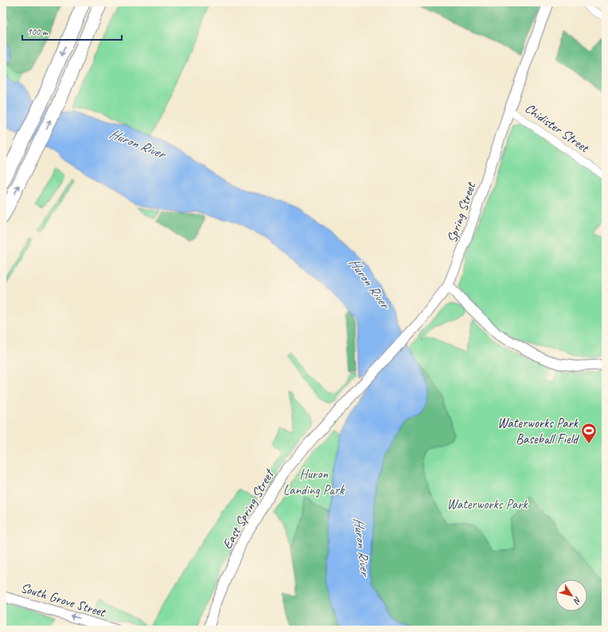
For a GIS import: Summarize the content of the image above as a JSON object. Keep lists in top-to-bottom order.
{
  "streets": {
    "main road": ["Spring Street", "East Spring Street", "South Grove Street"],
    "street": ["Chidister Street"]
  },
  "crossings": [
    ["Chidister Street", "Spring Street"],
    ["Spring Street", "East Spring Street"]
  ],
  "one_way": ["South Grove Street"],
  "water": ["Huron River"],
  "parks": ["Huron Landing Park", "Waterworks Park"],
  "places": {
    "sports": ["Waterworks Park Baseball Field"]
  },
  "scale_bar": "100 m",
  "north": "bottom right"
}
